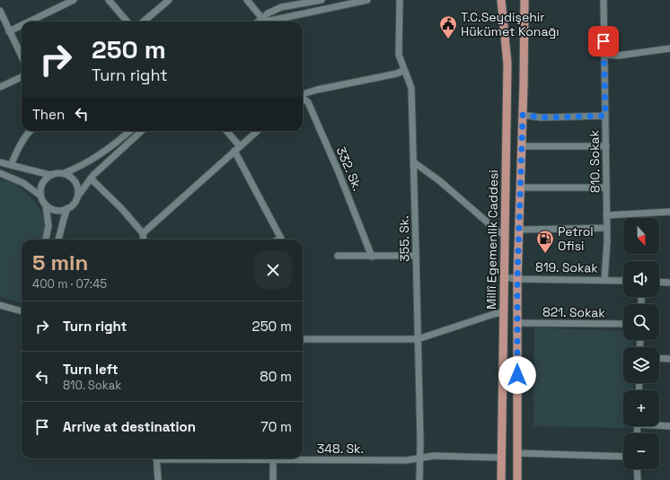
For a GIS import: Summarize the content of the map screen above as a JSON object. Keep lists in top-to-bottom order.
{
  "streets": {
    "main road": ["Millî Egemenlik Caddesi"],
    "street": [
      "810. Sokak",
      "332. Sk.",
      "355. Sk.",
      "819. Sokak",
      "821. Sokak",
      "348. Sk."
    ]
  },
  "crossings": [
    ["810. Sokak", "819. Sokak"],
    ["355. Sk.", "348. Sk."],
    ["Millî Egemenlik Caddesi", "819. Sokak"],
    ["Millî Egemenlik Caddesi", "821. Sokak"],
    ["Millî Egemenlik Caddesi", "348. Sk."]
  ],
  "places": {
    "public building": ["T.C.Seydişehir Hükümet Konağı"],
    "fuel station": ["Petrol Ofisi"]
  },
  "north": "bottom",
  "page": {
    "turn": ["250 m", "Turn right"],
    "then": "Then",
    "map_buttons": ["+", "−"],
    "heading": ["5 min", "400 m · 07:45"],
    "list": [
      {
        "name": "Turn right",
        "value": "250 m"
      },
      {
        "name": "Turn left",
        "note": "810. Sokak",
        "value": "80 m"
      },
      {
        "name": "Arrive at destination",
        "value": "70 m"
      }
    ]
  }
}
